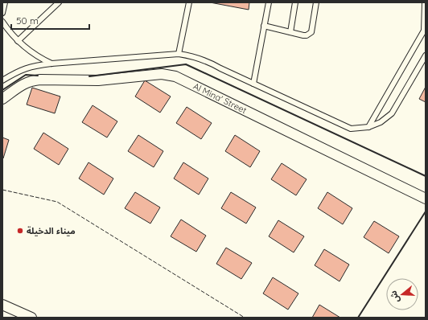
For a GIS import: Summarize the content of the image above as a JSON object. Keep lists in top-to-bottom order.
{
  "streets": {
    "street": ["Al Mina' Street"]
  },
  "places": ["ميناء الدخيلة"],
  "scale_bar": "50 m",
  "north": "left"
}
